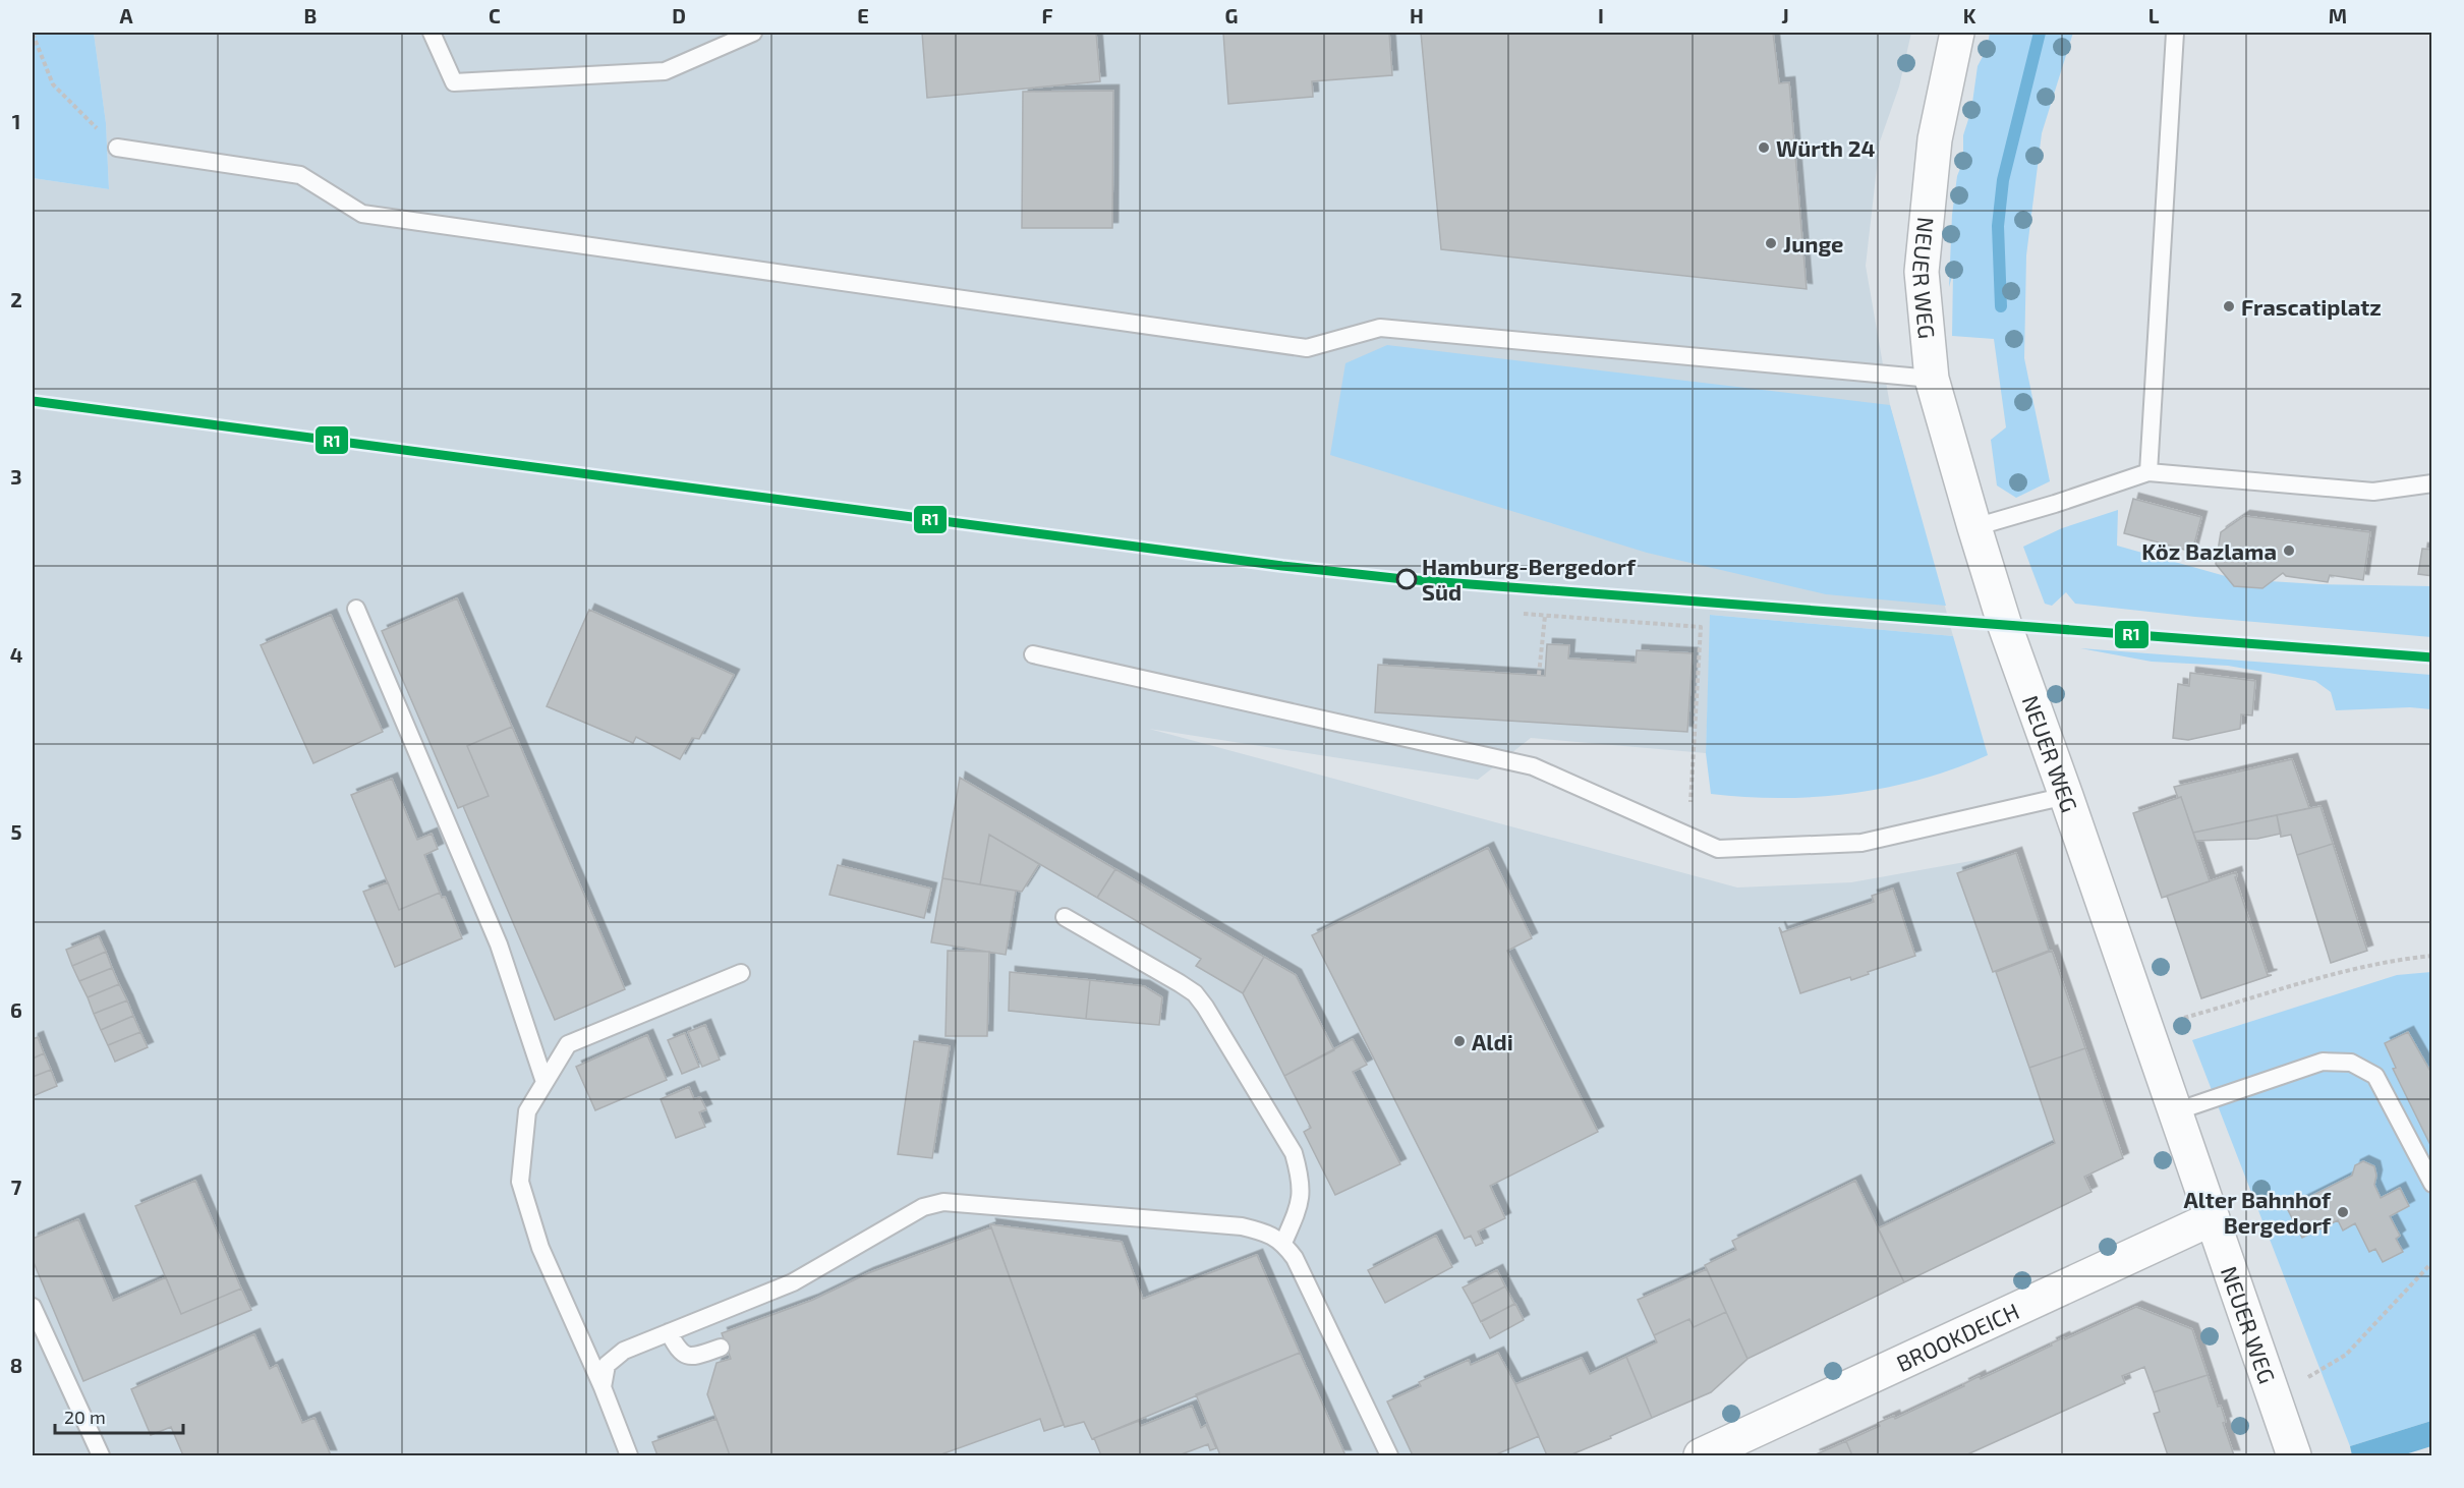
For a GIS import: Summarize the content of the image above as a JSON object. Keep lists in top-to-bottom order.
{
  "streets": {
    "street": ["NEUER WEG", "BROOKDEICH"]
  },
  "crossings": [
    ["NEUER WEG", "BROOKDEICH"]
  ],
  "places": [
    "Würth 24",
    "Junge",
    "Frascatiplatz",
    "Köz Bazlama",
    "Hamburg-Bergedorf Süd",
    "Aldi",
    "Alter Bahnhof Bergedorf"
  ],
  "lines": ["transit line R1"],
  "scale_bar": "20 m",
  "grid": {
    "columns": [
      "A",
      "B",
      "C",
      "D",
      "E",
      "F",
      "G",
      "H",
      "I",
      "J",
      "K",
      "L",
      "M"
    ],
    "rows": [
      "1",
      "2",
      "3",
      "4",
      "5",
      "6",
      "7",
      "8"
    ]
  }
}
